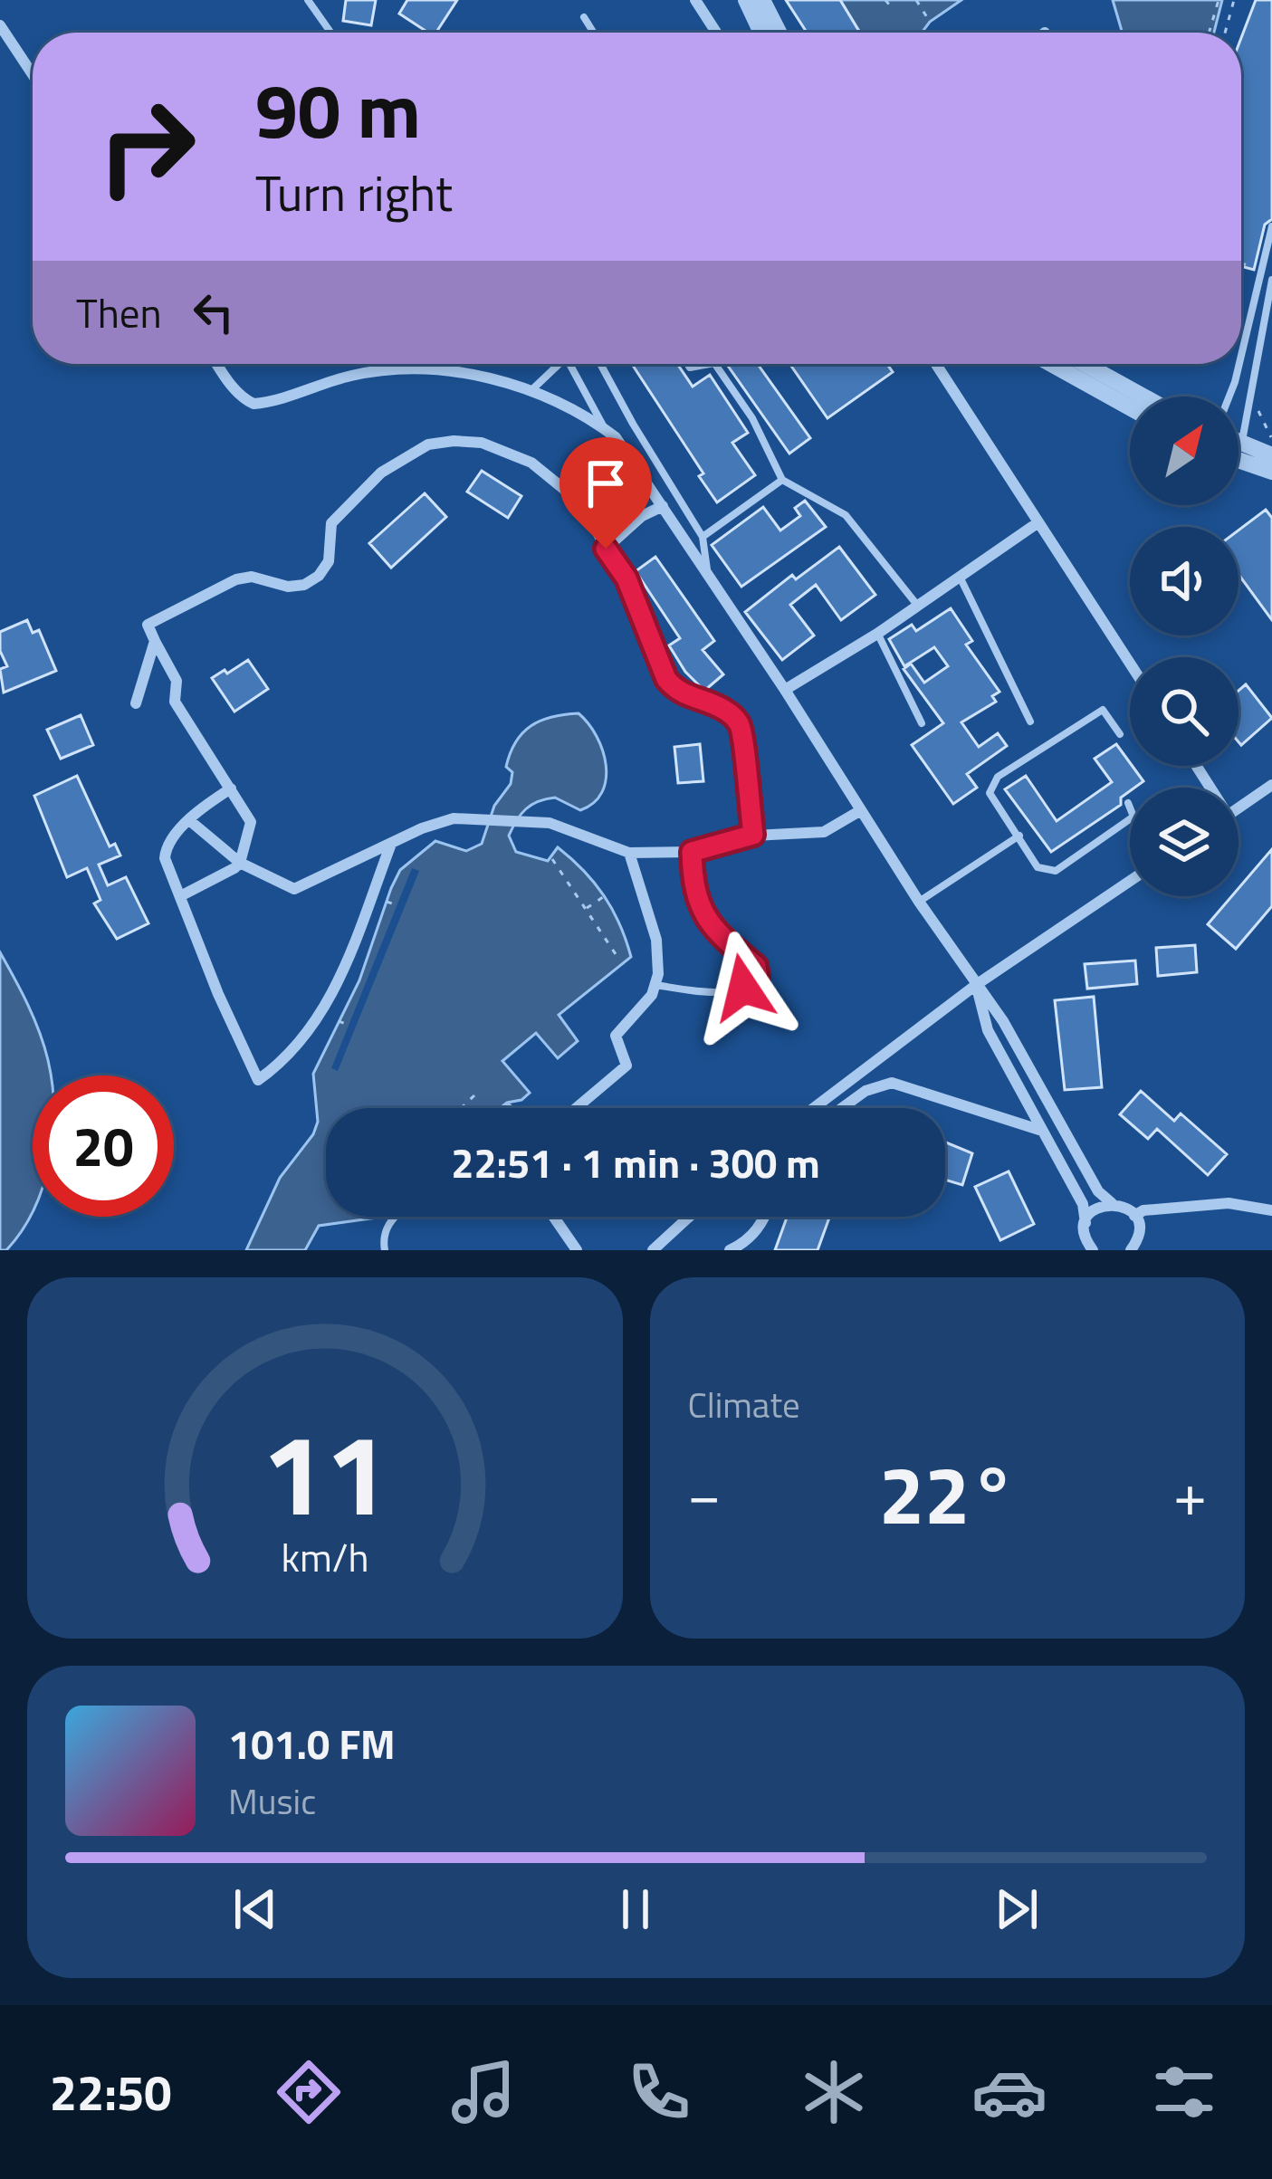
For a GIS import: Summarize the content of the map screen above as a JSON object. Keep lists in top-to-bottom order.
{
  "north": "top right",
  "page": {
    "turn": ["90 m", "Turn right"],
    "then": "Then",
    "limit": "20",
    "trip": "22:51 · 1 min · 300 m",
    "tile": "Climate",
    "heat": ["−", "22°", "+"],
    "song": ["101.0 FM", "Music"],
    "tabs": "22:50",
    "gauge": ["11", "km/h"]
  }
}
